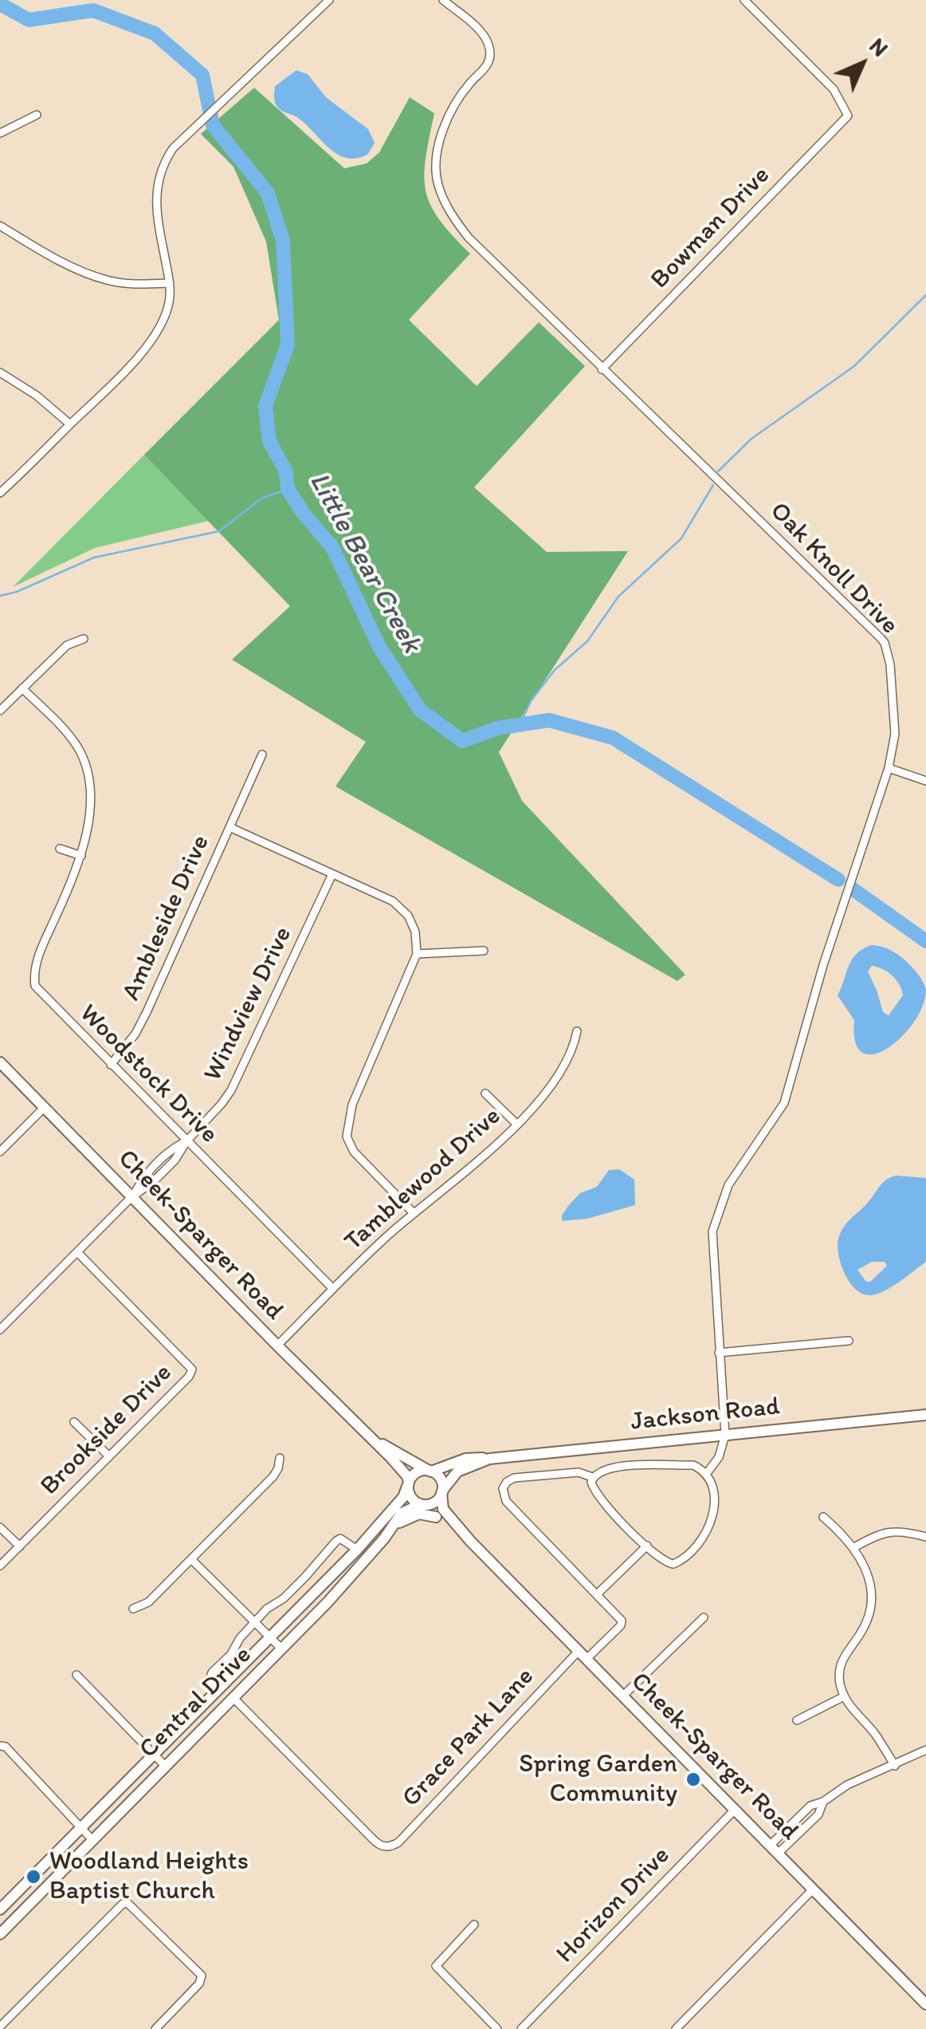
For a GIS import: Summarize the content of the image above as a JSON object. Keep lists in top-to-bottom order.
{
  "streets": {
    "main road": ["Cheek-Sparger Road", "Jackson Road", "Central Drive"],
    "street": [
      "Bowman Drive",
      "Oak Knoll Drive",
      "Ambleside Drive",
      "Windview Drive",
      "Woodstock Drive",
      "Tamblewood Drive",
      "Brookside Drive",
      "Grace Park Lane",
      "Horizon Drive"
    ]
  },
  "crossings": [
    ["Bowman Drive", "Oak Knoll Drive"],
    ["Oak Knoll Drive", "Jackson Road"],
    ["Ambleside Drive", "Woodstock Drive"],
    ["Windview Drive", "Woodstock Drive"],
    ["Windview Drive", "Cheek-Sparger Road"],
    ["Woodstock Drive", "Tamblewood Drive"],
    ["Tamblewood Drive", "Cheek-Sparger Road"],
    ["Cheek-Sparger Road", "Jackson Road"],
    ["Cheek-Sparger Road", "Central Drive"],
    ["Cheek-Sparger Road", "Grace Park Lane"],
    ["Cheek-Sparger Road", "Horizon Drive"],
    ["Jackson Road", "Central Drive"],
    ["Central Drive", "Grace Park Lane"]
  ],
  "water": ["Little Bear Creek"],
  "places": ["Spring Garden Community", "Woodland Heights Baptist Church"],
  "north": "top right"
}
